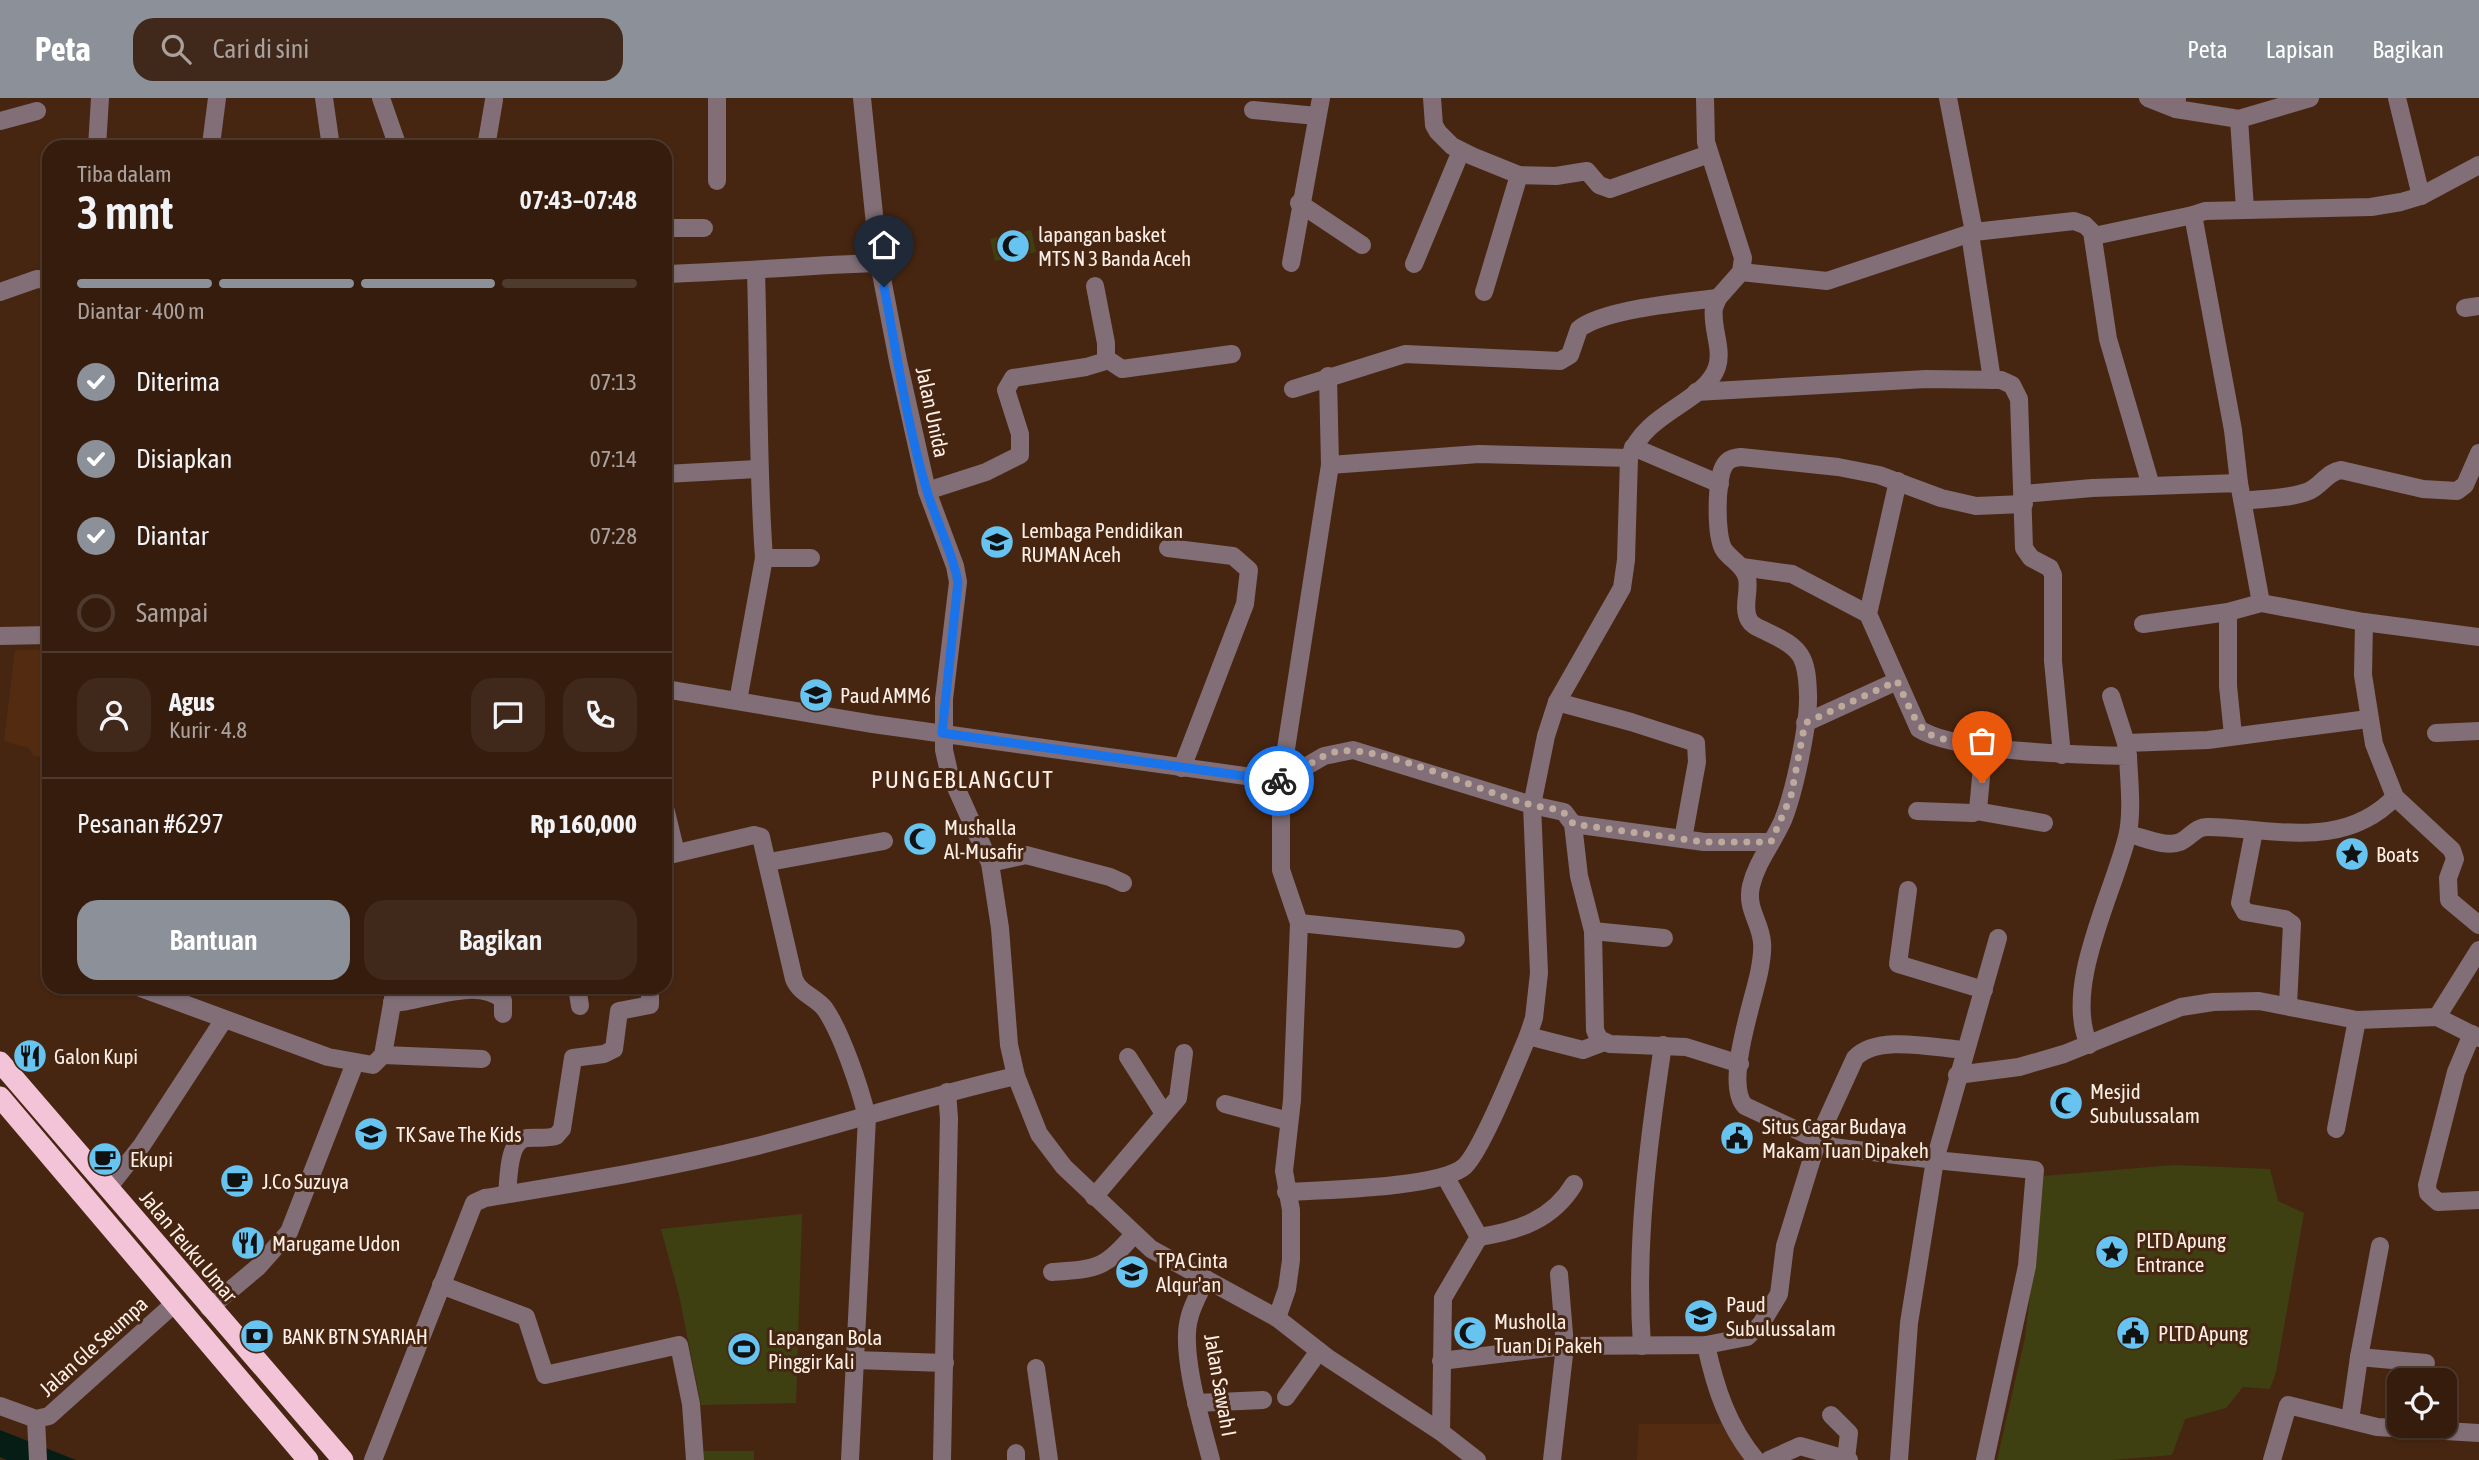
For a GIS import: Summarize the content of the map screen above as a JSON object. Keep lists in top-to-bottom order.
{
  "streets": {
    "highway": ["Jalan Teuku Umar"],
    "street": ["Jalan Unida", "Jalan Gle Seumpa", "Jalan Sawah I"]
  },
  "crossings": [
    ["Jalan Unida", "Jalan Sawah I"]
  ],
  "districts": ["PUNGEBLANGCUT"],
  "places": {
    "mosque": [
      "lapangan basket MTS N 3 Banda Aceh",
      "Mushalla Al-Musafir",
      "Mesjid Subulussalam",
      "Musholla Tuan Di Pakeh"
    ],
    "school or university": [
      "Lembaga Pendidikan RUMAN Aceh",
      "Paud AMM6",
      "TK Save The Kids",
      "TPA Cinta Alqur'an",
      "Paud Subulussalam"
    ],
    "place": ["Boats", "PLTD Apung Entrance"],
    "restaurant": ["Galon Kupi", "Marugame Udon"],
    "public building": ["Situs Cagar Budaya Makam Tuan Dipakeh", "PLTD Apung"],
    "cafe": ["Ekupi", "J.Co Suzuya"],
    "bank": ["BANK BTN SYARIAH"],
    "sports": ["Lapangan Bola Pinggir Kali"]
  },
  "page": {
    "header": "Peta",
    "search": "Cari di sini",
    "nav": ["Peta", "Lapisan", "Bagikan"],
    "heading": ["3 mnt", "Tiba dalam", "07:43–07:48"],
    "panel": [
      "Agus",
      "Kurir · 4.8",
      "Pesanan #6297",
      "Rp 160,000"
    ],
    "bar": "Diantar · 400 m",
    "list": [
      ["Diterima", "07:13"],
      ["Disiapkan", "07:14"],
      ["Diantar", "07:28"],
      "Sampai"
    ],
    "buttons": ["Bantuan", "Bagikan"]
  }
}
